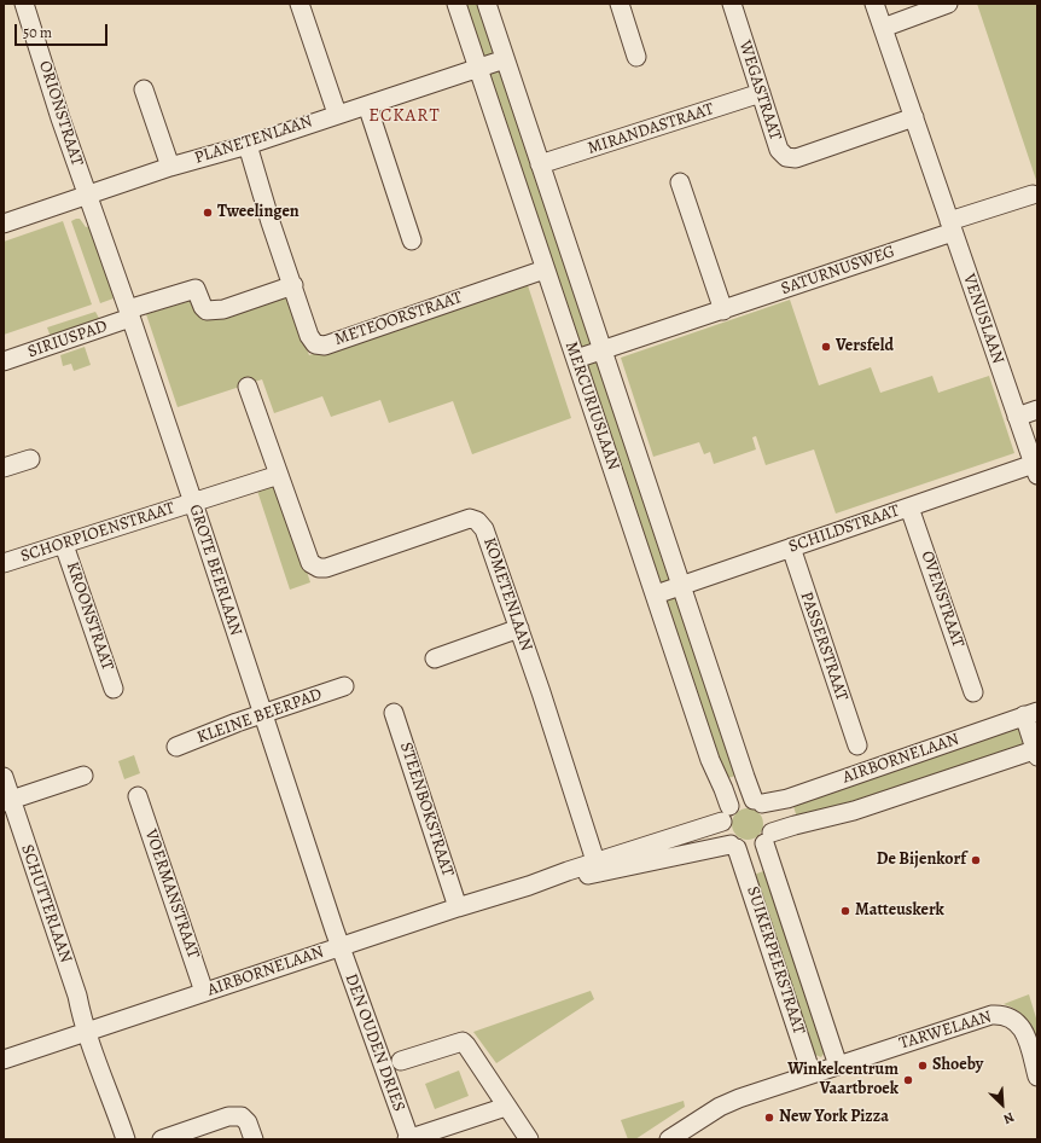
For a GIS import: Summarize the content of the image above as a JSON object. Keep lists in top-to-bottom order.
{
  "streets": {
    "street": [
      "WEGASTRAAT",
      "ORIONSTRAAT",
      "MIRANDASTRAAT",
      "PLANETENLAAN",
      "SATURNUSWEG",
      "METEOORSTRAAT",
      "VENUSLAAN",
      "SIRIUSPAD",
      "MERCURIUSLAAN",
      "SCHILDSTRAAT",
      "SCHORPIOENSTRAAT",
      "GROTE BEERLAAN",
      "KOMETENLAAN",
      "OVENSTRAAT",
      "KROONSTRAAT",
      "PASSERSTRAAT",
      "KLEINE BEERPAD",
      "AIRBORNELAAN",
      "STEENBOKSTRAAT",
      "VOERMANSTRAAT",
      "SCHUTTERLAAN",
      "SUIKERPEERSTRAAT",
      "TARWELAAN",
      "DEN OUDEN DRIES"
    ]
  },
  "crossings": [
    ["WEGASTRAAT", "MIRANDASTRAAT"],
    ["WEGASTRAAT", "VENUSLAAN"],
    ["ORIONSTRAAT", "PLANETENLAAN"],
    ["ORIONSTRAAT", "GROTE BEERLAAN"],
    ["MIRANDASTRAAT", "MERCURIUSLAAN"],
    ["PLANETENLAAN", "METEOORSTRAAT"],
    ["PLANETENLAAN", "MERCURIUSLAAN"],
    ["PLANETENLAAN", "GROTE BEERLAAN"],
    ["SATURNUSWEG", "VENUSLAAN"],
    ["SATURNUSWEG", "MERCURIUSLAAN"],
    ["METEOORSTRAAT", "SIRIUSPAD"],
    ["METEOORSTRAAT", "MERCURIUSLAAN"],
    ["VENUSLAAN", "SCHILDSTRAAT"],
    ["SIRIUSPAD", "GROTE BEERLAAN"],
    ["MERCURIUSLAAN", "SCHILDSTRAAT"],
    ["MERCURIUSLAAN", "AIRBORNELAAN"],
    ["MERCURIUSLAAN", "SUIKERPEERSTRAAT"],
    ["SCHILDSTRAAT", "OVENSTRAAT"],
    ["SCHILDSTRAAT", "PASSERSTRAAT"],
    ["SCHORPIOENSTRAAT", "GROTE BEERLAAN"],
    ["SCHORPIOENSTRAAT", "KROONSTRAAT"],
    ["GROTE BEERLAAN", "KLEINE BEERPAD"],
    ["GROTE BEERLAAN", "AIRBORNELAAN"],
    ["GROTE BEERLAAN", "DEN OUDEN DRIES"],
    ["KOMETENLAAN", "AIRBORNELAAN"],
    ["AIRBORNELAAN", "STEENBOKSTRAAT"],
    ["AIRBORNELAAN", "VOERMANSTRAAT"],
    ["AIRBORNELAAN", "SCHUTTERLAAN"],
    ["AIRBORNELAAN", "SUIKERPEERSTRAAT"],
    ["AIRBORNELAAN", "DEN OUDEN DRIES"],
    ["SUIKERPEERSTRAAT", "TARWELAAN"]
  ],
  "districts": ["ECKART"],
  "places": [
    "Tweelingen",
    "Versfeld",
    "De Bijenkorf",
    "Matteuskerk",
    "Shoeby",
    "Winkelcentrum Vaartbroek",
    "New York Pizza"
  ],
  "scale_bar": "50 m",
  "north": "bottom right"
}
